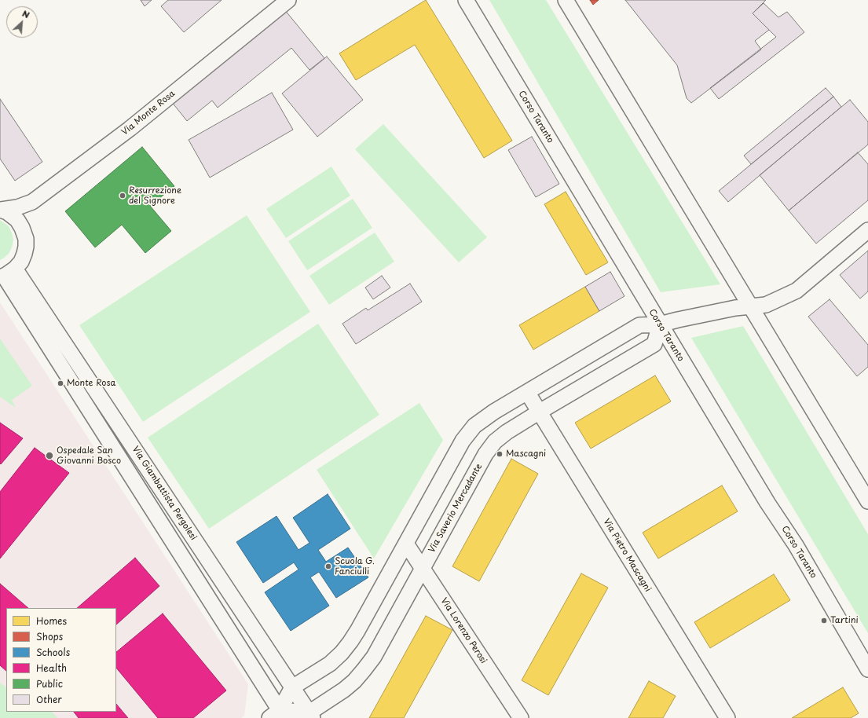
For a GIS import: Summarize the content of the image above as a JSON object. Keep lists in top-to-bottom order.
{
  "streets": {
    "street": [
      "Via Monte Rosa",
      "Corso Taranto",
      "Via Giambattista Pergolesi",
      "Via Saverio Mercadante",
      "Via Pietro Mascagni",
      "Via Lorenzo Perosi"
    ]
  },
  "crossings": [
    ["Corso Taranto", "Via Saverio Mercadante"],
    ["Via Giambattista Pergolesi", "Via Saverio Mercadante"],
    ["Via Saverio Mercadante", "Via Pietro Mascagni"],
    ["Via Saverio Mercadante", "Via Lorenzo Perosi"]
  ],
  "places": [
    "Resurrezione del Signore",
    "Monte Rosa",
    "Mascagni",
    "Ospedale San Giovanni Bosco",
    "Scuola G. Fanciulli",
    "Tartini"
  ],
  "legend": [
    "Homes",
    "Shops",
    "Schools",
    "Health",
    "Public",
    "Other"
  ],
  "north": "top right"
}
